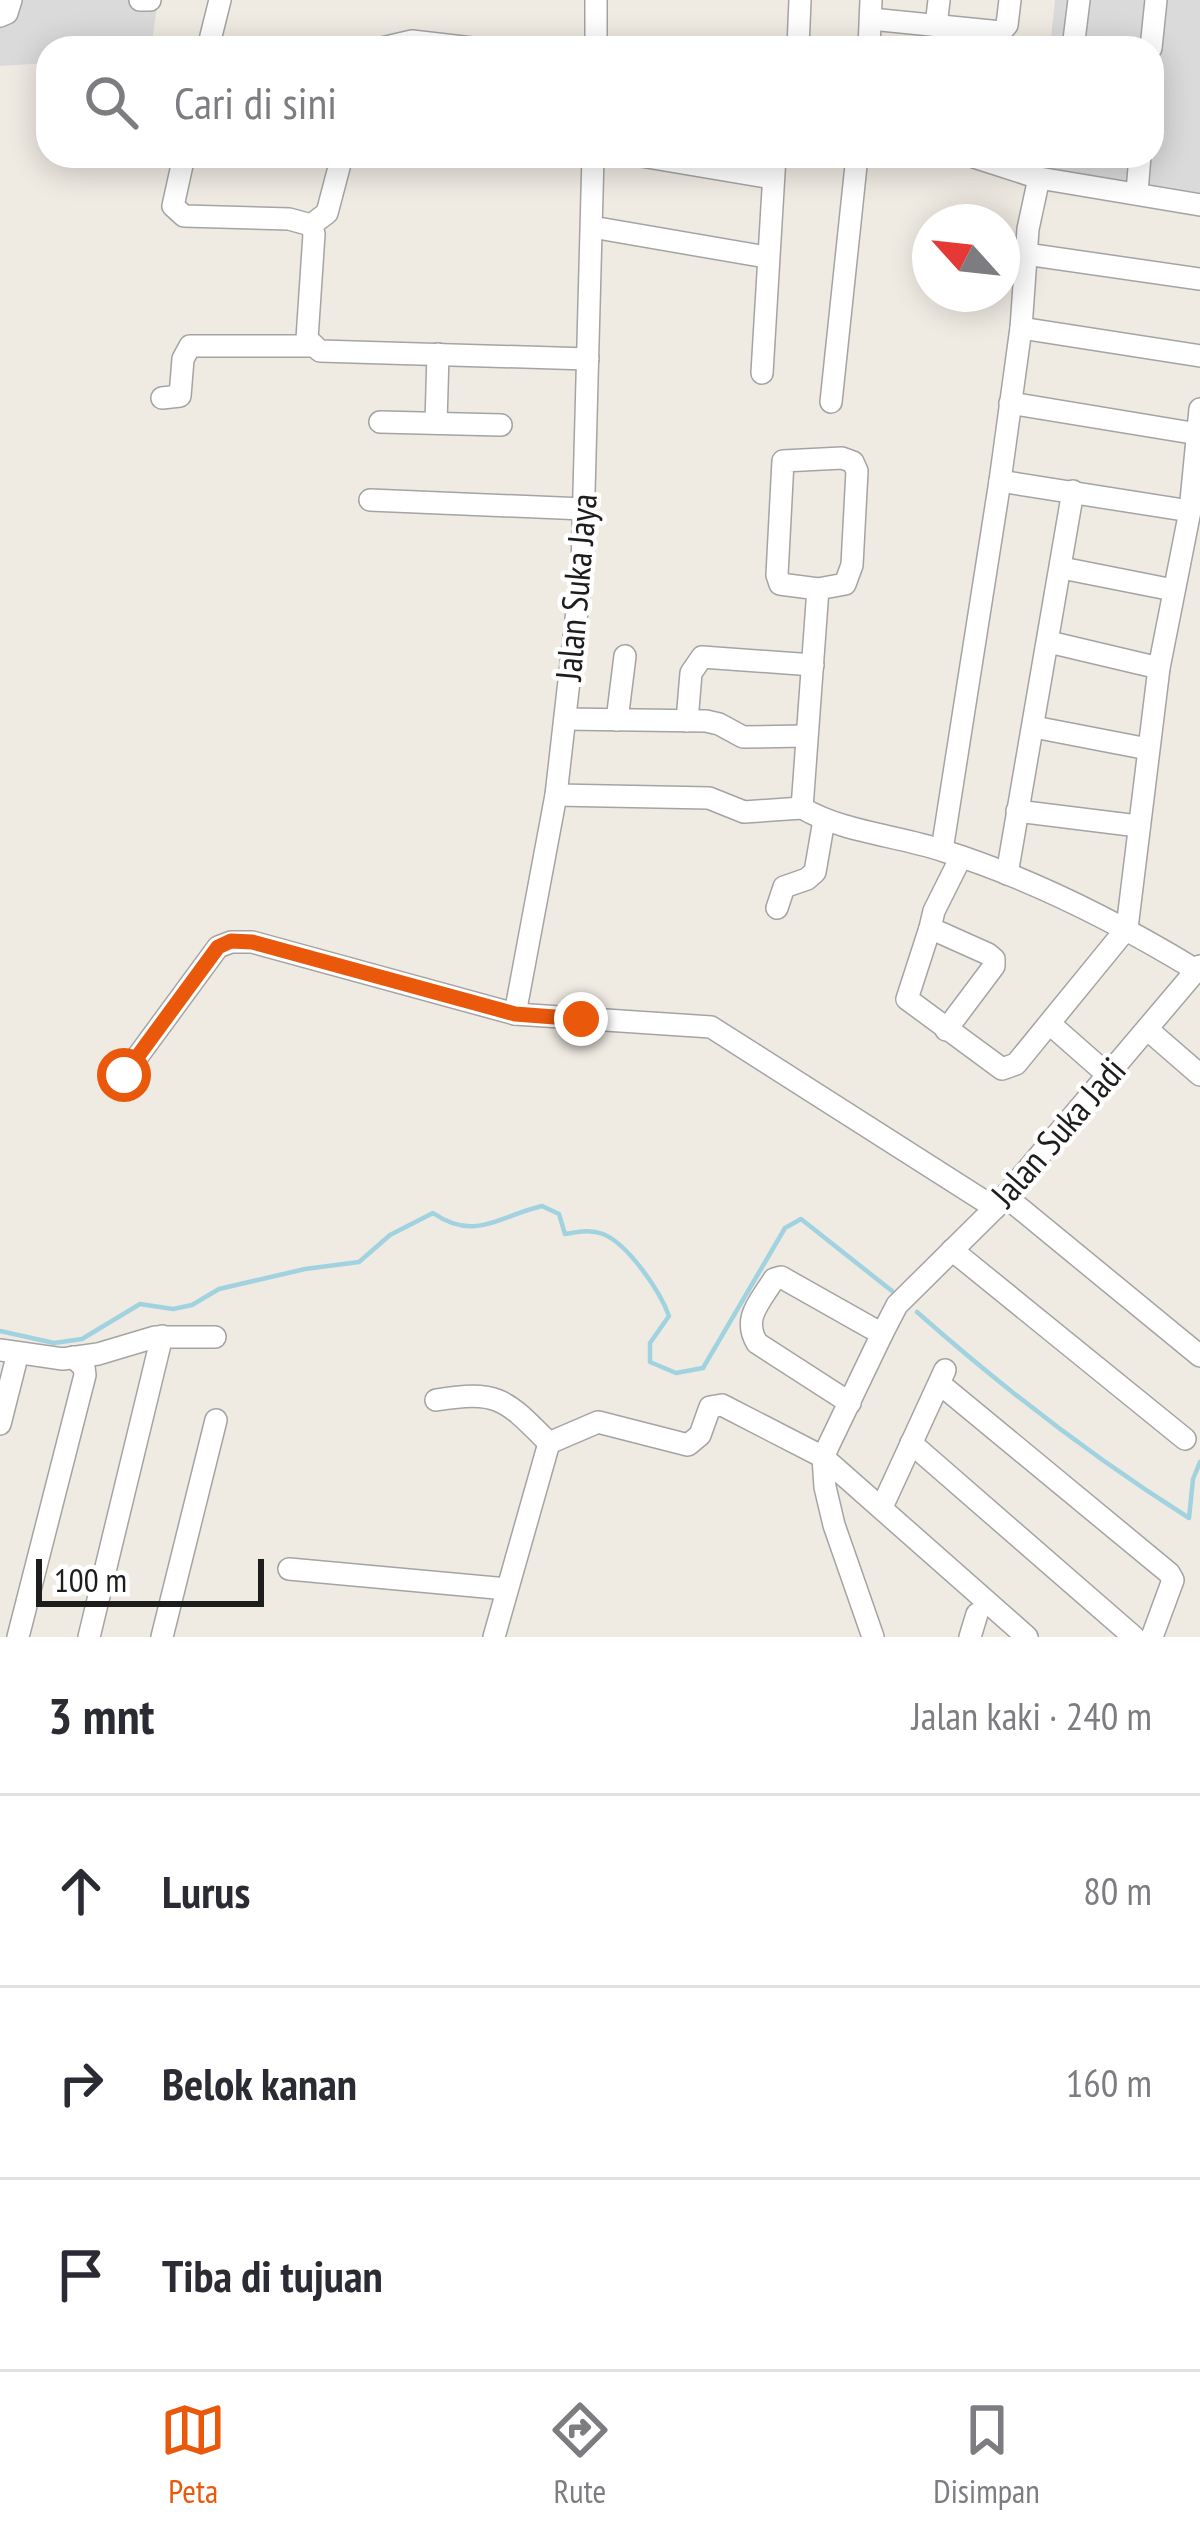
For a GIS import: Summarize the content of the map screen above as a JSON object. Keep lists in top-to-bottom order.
{
  "streets": {
    "street": ["Jalan Suka Jaya", "Jalan Suka Jadi"]
  },
  "scale_bar": "100 m",
  "north": "top left",
  "page": {
    "search": "Cari di sini",
    "scale": "100 m",
    "heading": ["3 mnt", "Jalan kaki · 240 m"],
    "list": [
      ["Lurus", "80 m"],
      ["Belok kanan", "160 m"],
      "Tiba di tujuan"
    ],
    "nav": ["Peta", "Rute", "Disimpan"]
  }
}
